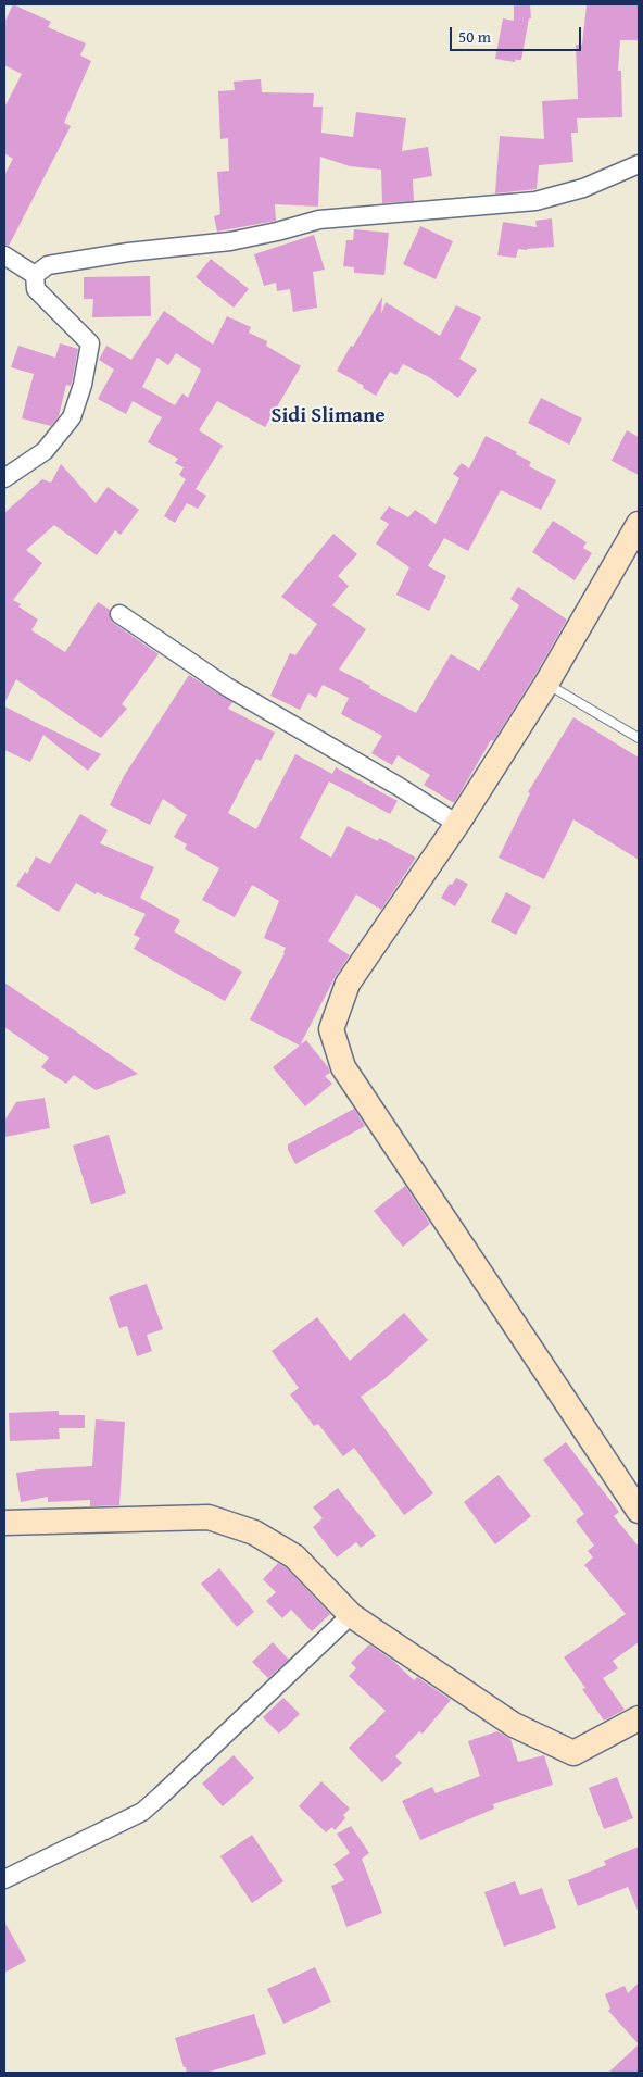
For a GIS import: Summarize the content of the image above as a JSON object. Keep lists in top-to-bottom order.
{
  "districts": ["Sidi Slimane"],
  "scale_bar": "50 m"
}
